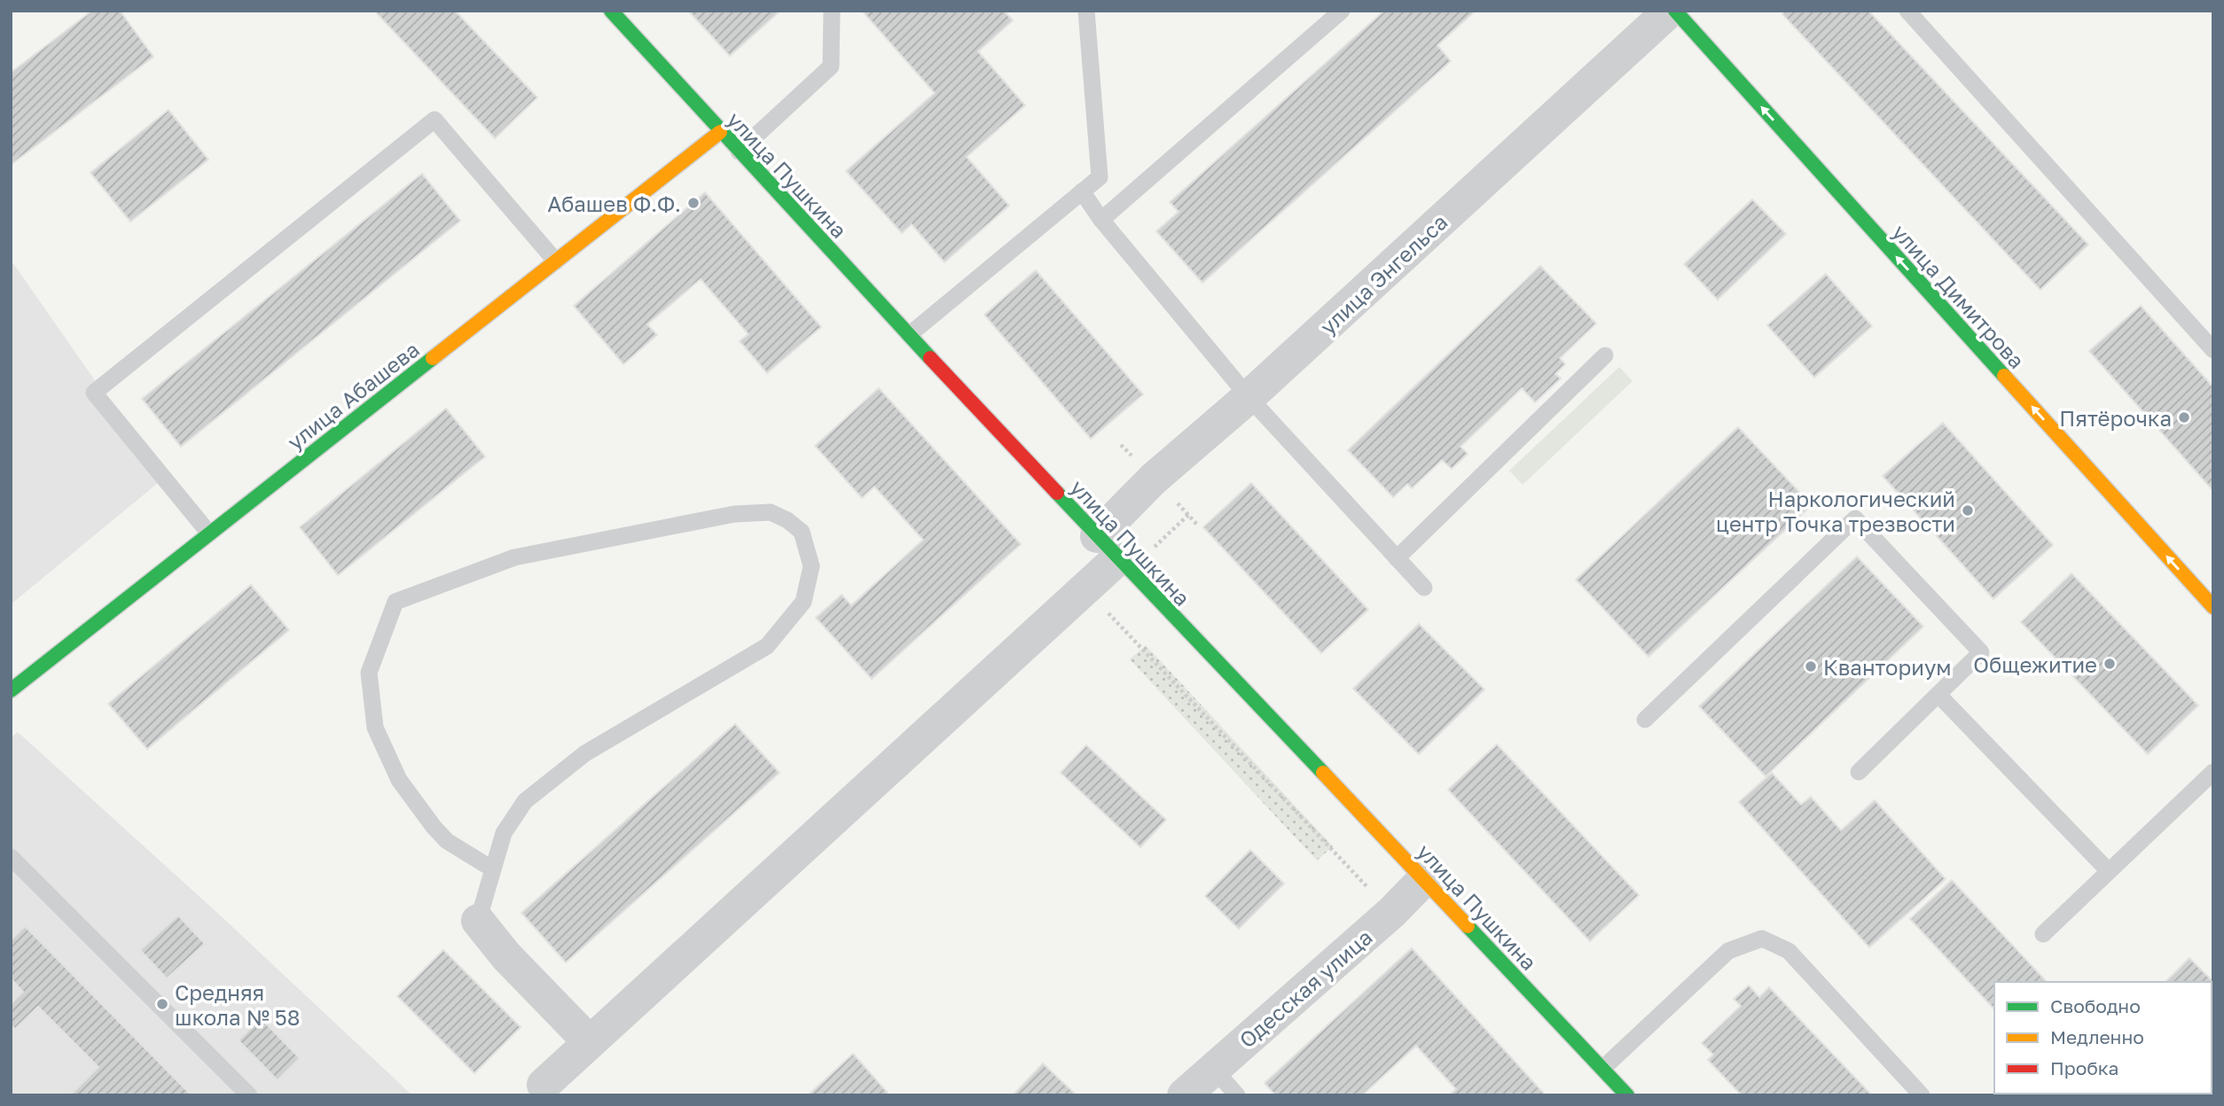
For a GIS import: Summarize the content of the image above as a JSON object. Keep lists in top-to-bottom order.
{
  "streets": {
    "main road": ["улица Пушкина", "улица Димитрова", "улица Абашева"],
    "street": ["улица Энгельса", "Одесская улица"]
  },
  "crossings": [
    ["улица Пушкина", "улица Энгельса"],
    ["улица Пушкина", "улица Абашева"],
    ["улица Пушкина", "Одесская улица"]
  ],
  "one_way": ["улица Димитрова"],
  "places": [
    "Абашев Ф.Ф.",
    "Пятёрочка",
    "Наркологический центр Точка трезвости",
    "Общежитие",
    "Кванториум",
    "Средняя школа № 58"
  ],
  "legend": ["Свободно", "Медленно", "Пробка"]
}
